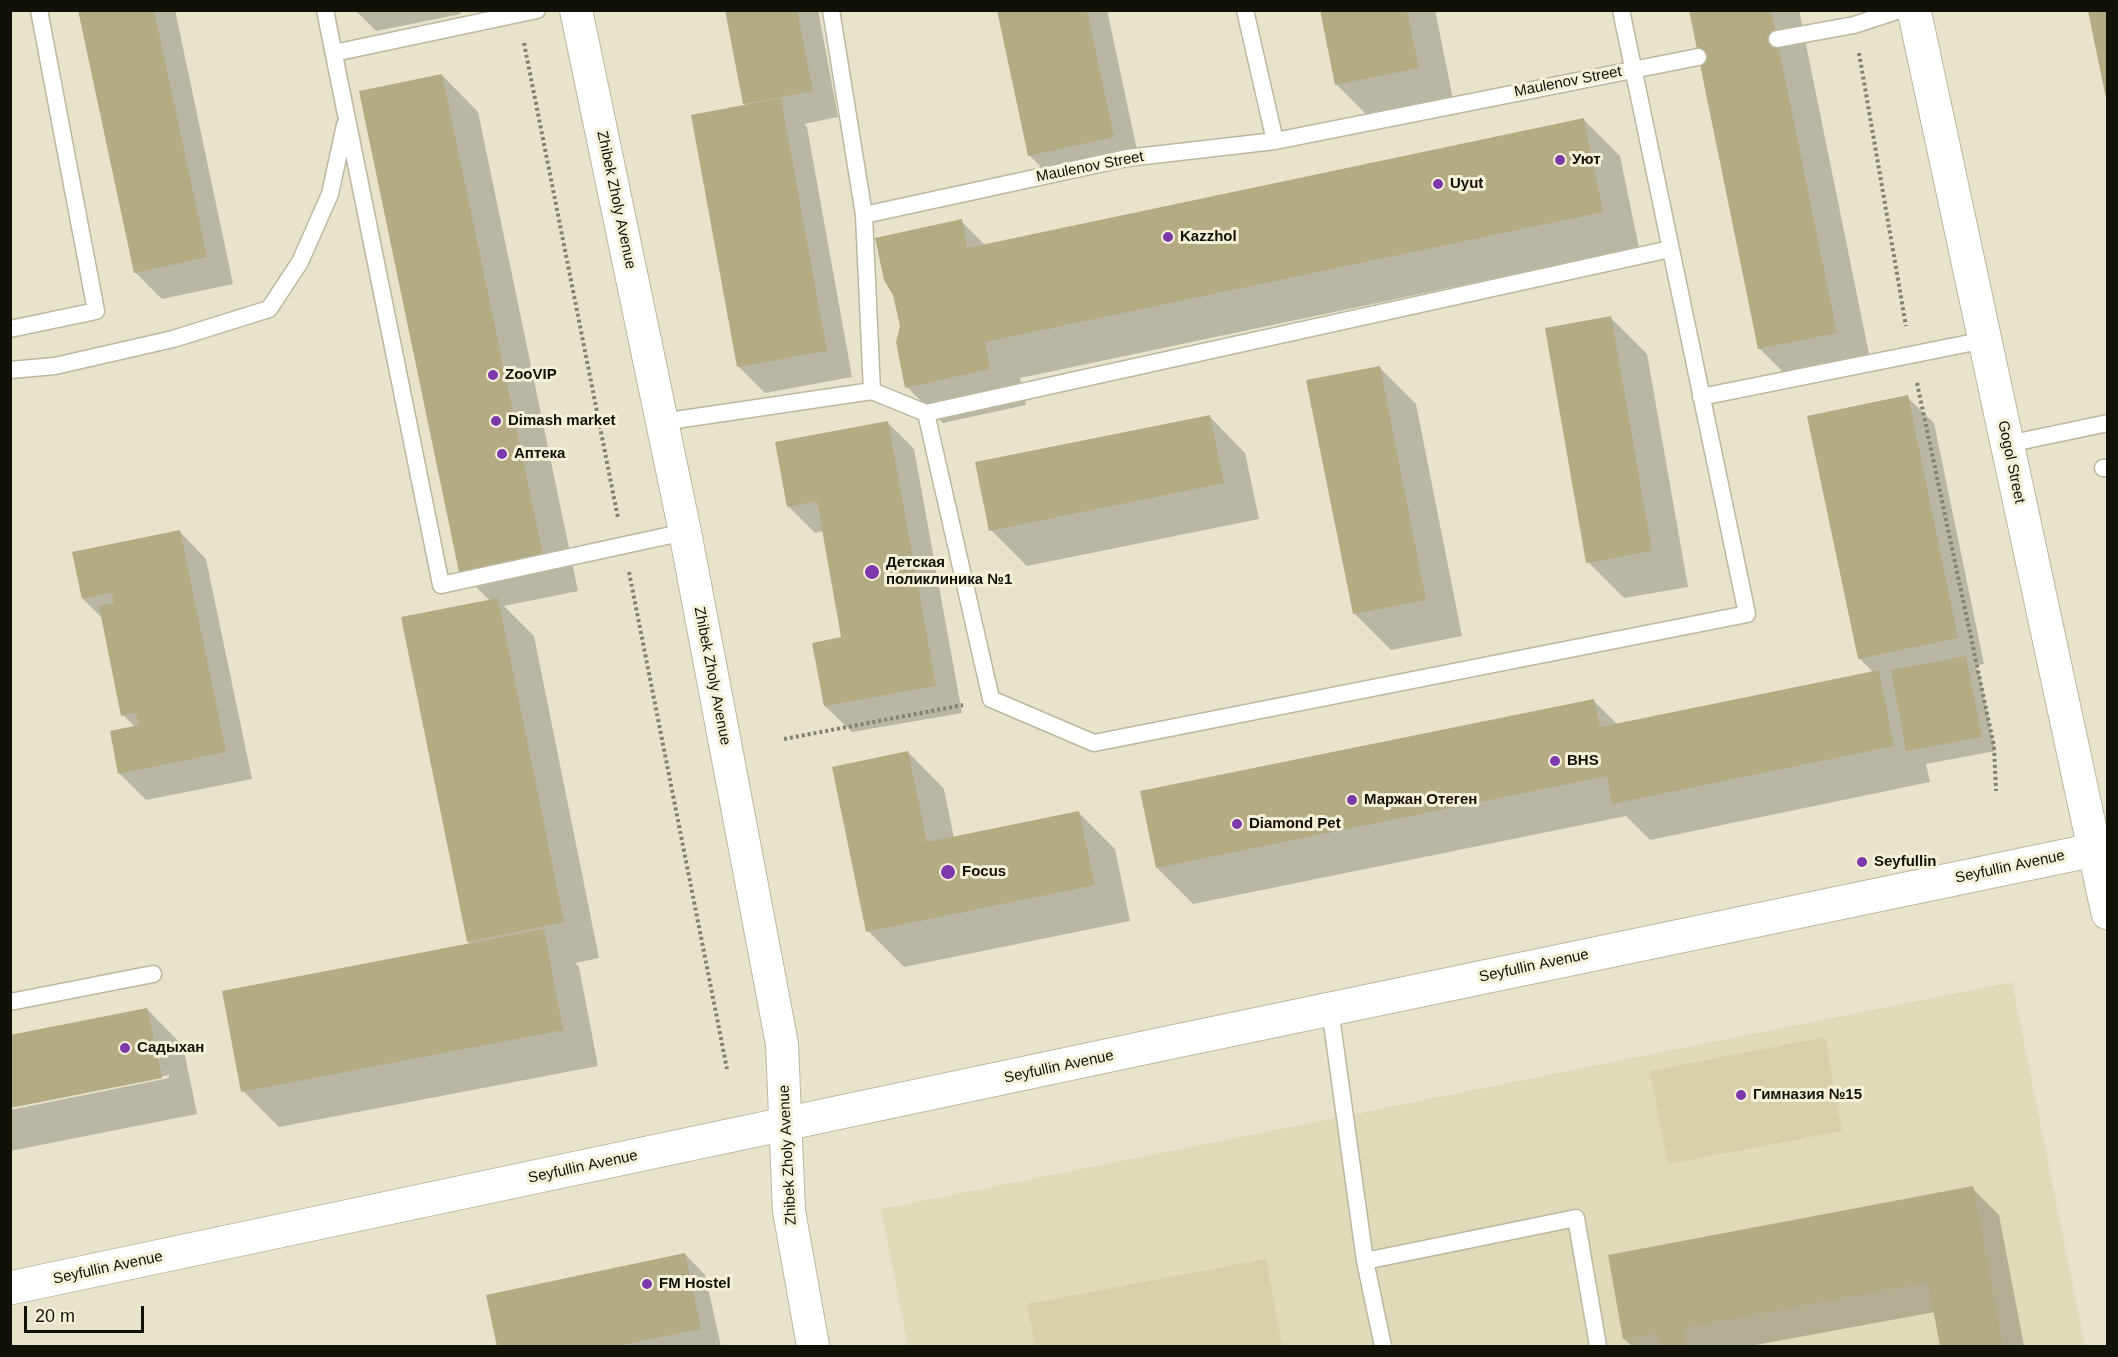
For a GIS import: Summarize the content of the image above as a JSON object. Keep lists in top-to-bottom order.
{
  "streets": {
    "main road": ["Gogol Street", "Seyfullin Avenue"],
    "street": ["Zhibek Zholy Avenue"],
    "lane": ["Maulenov Street"]
  },
  "crossings": [
    ["Zhibek Zholy Avenue", "Seyfullin Avenue"],
    ["Gogol Street", "Seyfullin Avenue"]
  ],
  "places": [
    "Уют",
    "Uyut",
    "Kazzhol",
    "ZooVIP",
    "Dimash market",
    "Аптека",
    "Детская поликлиника №1",
    "BHS",
    "Маржан Отеген",
    "Diamond Pet",
    "Seyfullin",
    "Focus",
    "Садыхан",
    "Гимназия №15",
    "FM Hostel"
  ],
  "scale_bar": "20 m"
}
